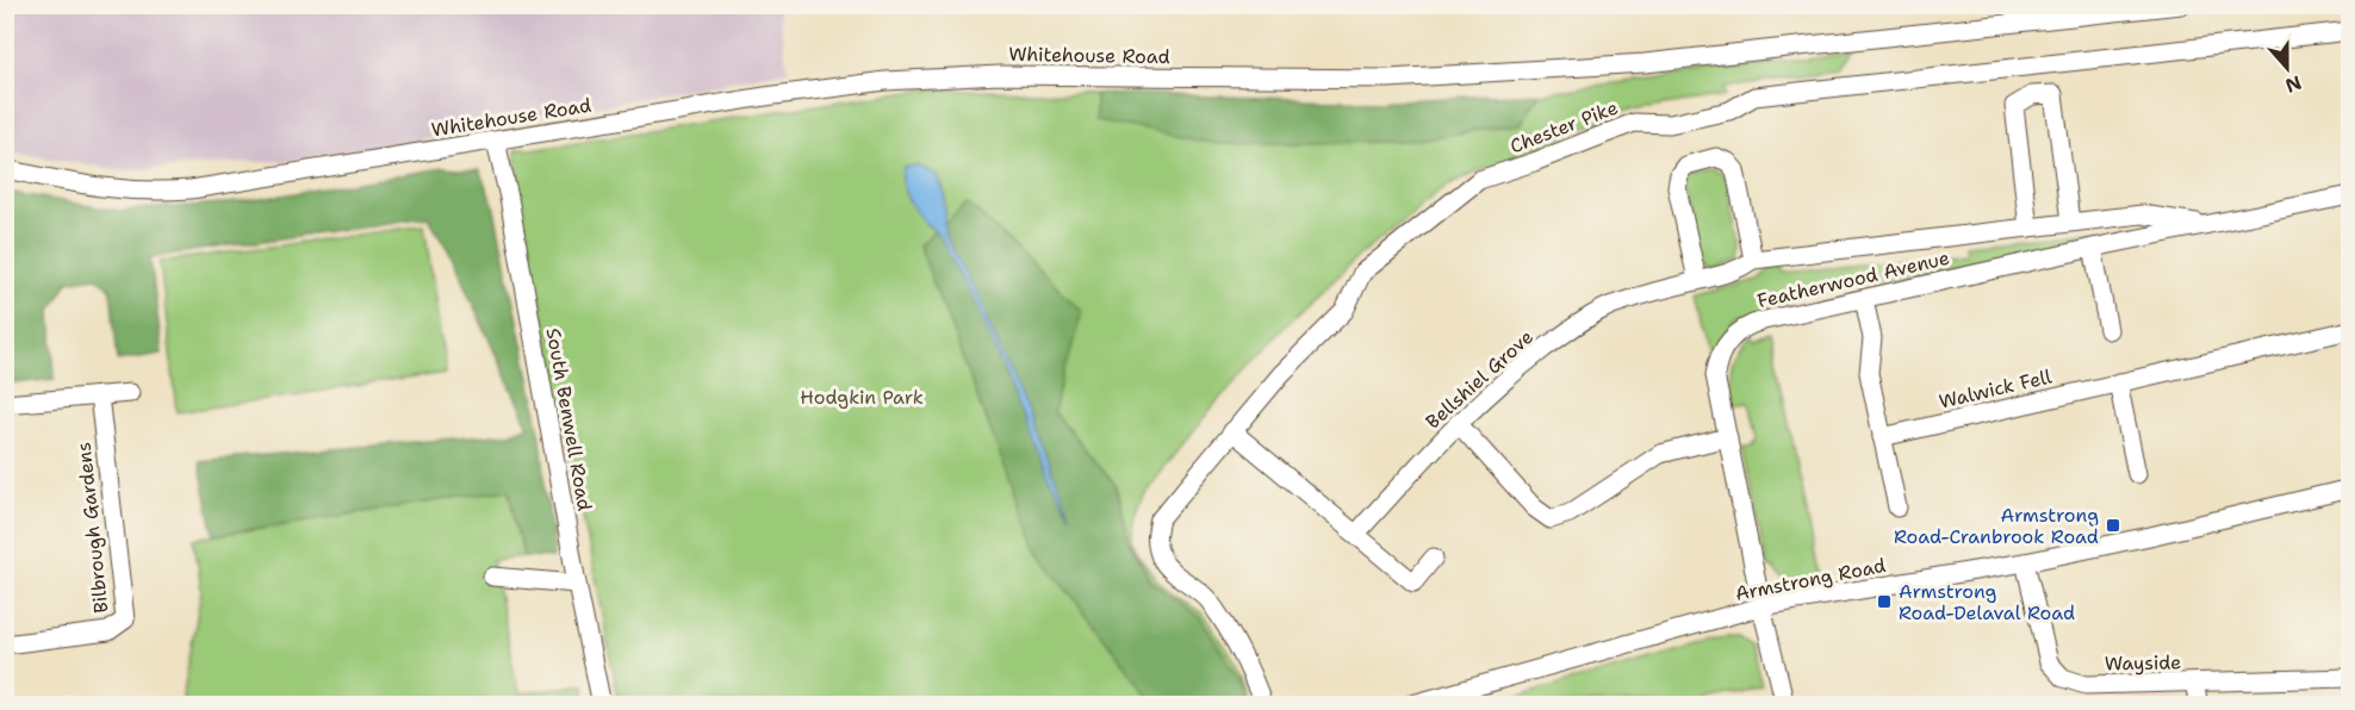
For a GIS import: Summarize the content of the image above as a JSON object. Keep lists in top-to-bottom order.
{
  "streets": {
    "street": [
      "Whitehouse Road",
      "Chester Pike",
      "Featherwood Avenue",
      "Bellshiel Grove",
      "Walwick Fell",
      "South Benwell Road",
      "Bilbrough Gardens",
      "Armstrong Road",
      "Wayside"
    ]
  },
  "crossings": [
    ["Whitehouse Road", "South Benwell Road"],
    ["Featherwood Avenue", "Bellshiel Grove"],
    ["Featherwood Avenue", "Armstrong Road"],
    ["Armstrong Road", "Wayside"]
  ],
  "parks": ["Hodgkin Park"],
  "places": {
    "transit": ["Armstrong Road-Cranbrook Road", "Armstrong Road-Delaval Road"]
  },
  "north": "bottom"
}
